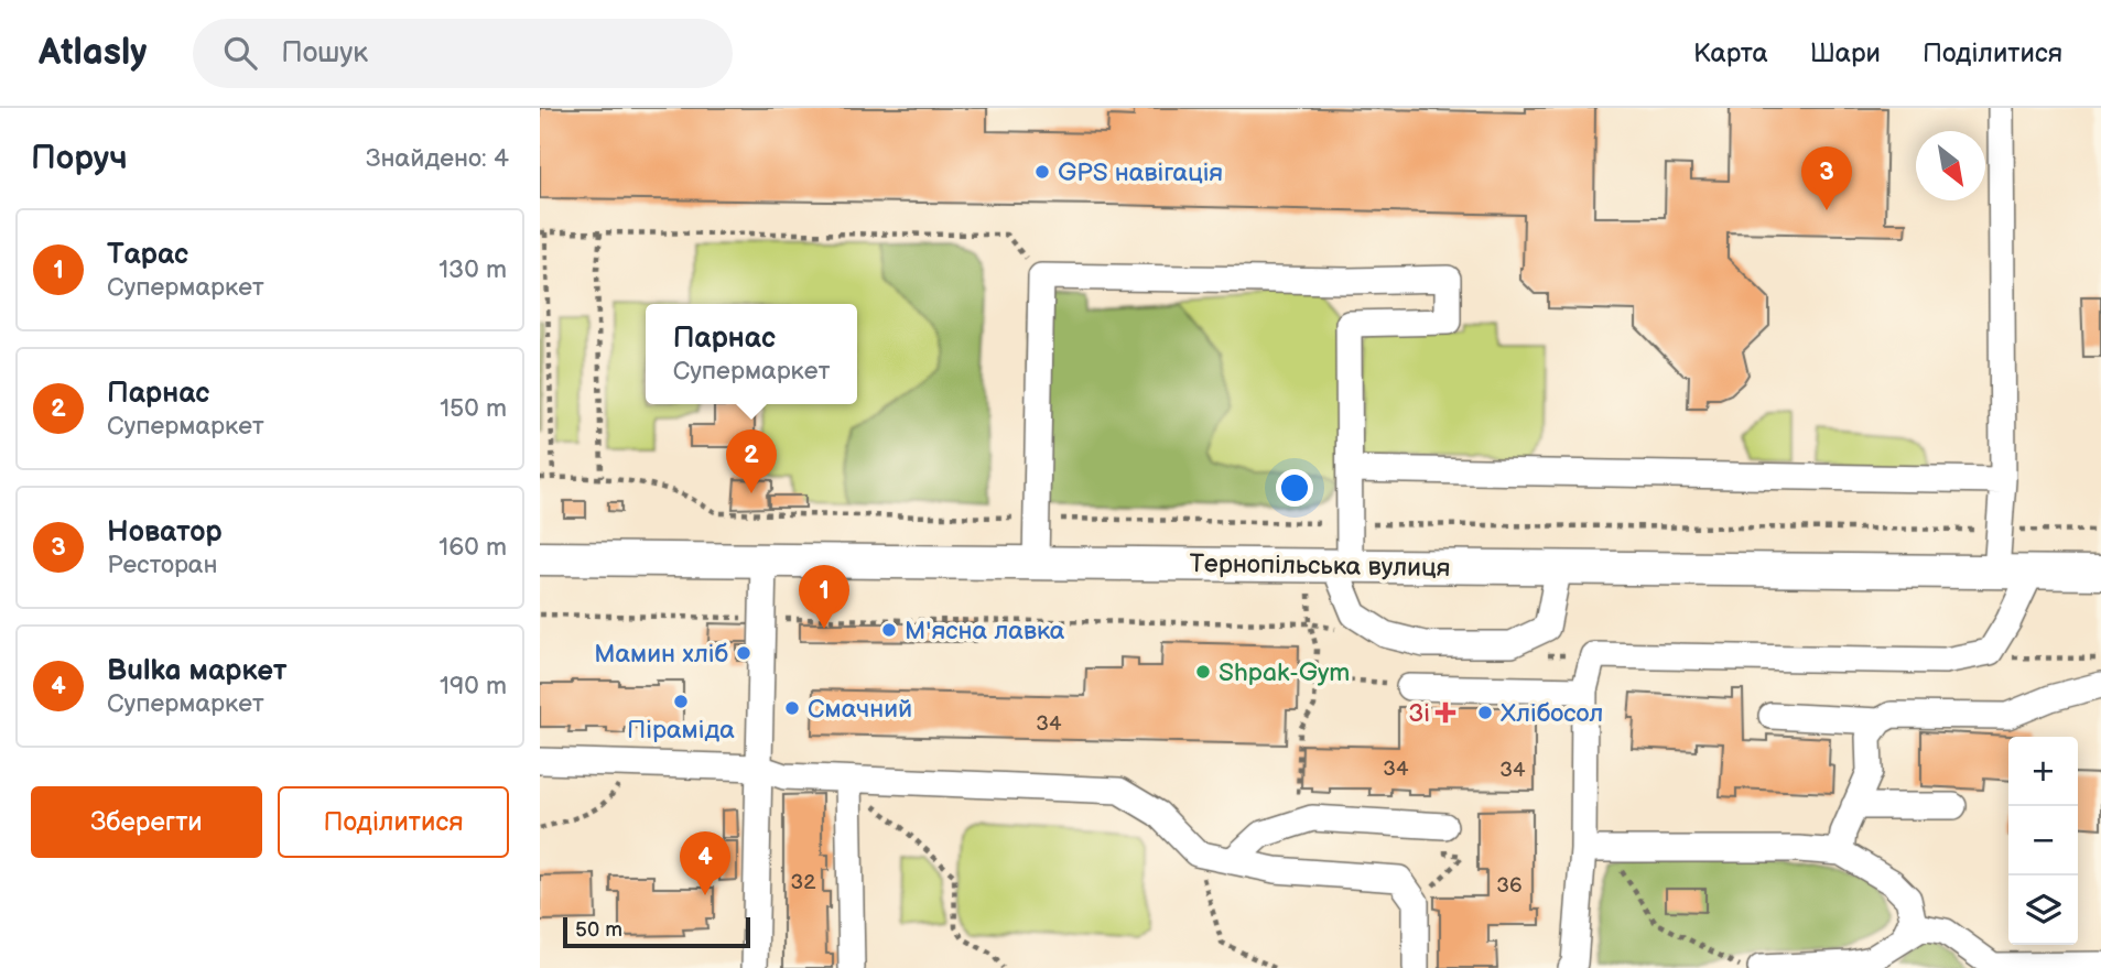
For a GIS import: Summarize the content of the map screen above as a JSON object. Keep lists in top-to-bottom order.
{
  "streets": {
    "main road": ["Тернопільська вулиця"]
  },
  "places": {
    "other": [
      "GPS навігація",
      "М'ясна лавка",
      "Мамин хліб",
      "Shpak-Gym",
      "Піраміда",
      "Смачний",
      "Хлібосол"
    ],
    "health": ["3і"]
  },
  "house_numbers": [
    "34",
    "34",
    "34",
    "32",
    "36"
  ],
  "scale_bar": "50 m",
  "north": "bottom right",
  "page": {
    "header": "Atlasly",
    "search": "Пошук",
    "nav": ["Карта", "Шари", "Поділитися"],
    "heading": ["Поруч", "Знайдено: 4"],
    "pins": [
      "3",
      "2",
      "1",
      "4"
    ],
    "list": [
      {
        "mark": "1",
        "name": "Тарас",
        "note": "Супермаркет",
        "value": "130 m"
      },
      {
        "mark": "2",
        "name": "Парнас",
        "note": "Супермаркет",
        "value": "150 m"
      },
      {
        "mark": "3",
        "name": "Новатор",
        "note": "Ресторан",
        "value": "160 m"
      },
      {
        "mark": "4",
        "name": "Bulka маркет",
        "note": "Супермаркет",
        "value": "190 m"
      }
    ],
    "popup": ["Парнас", "Супермаркет"],
    "map_buttons": ["+", "−"],
    "buttons": ["Зберегти", "Поділитися"],
    "scale": "50 m"
  }
}
